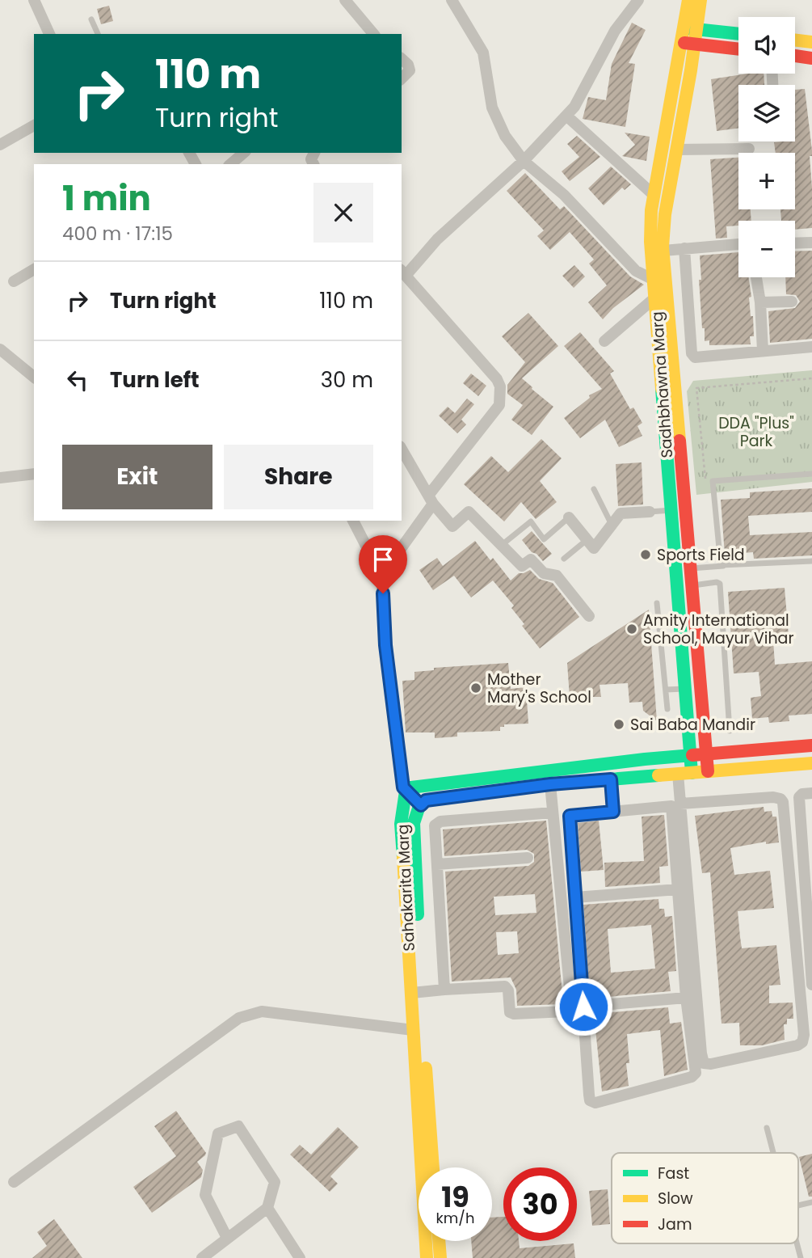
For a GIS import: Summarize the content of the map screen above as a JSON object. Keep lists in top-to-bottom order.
{
  "streets": {
    "street": ["Sadhbhawna Marg", "Sahakarita Marg"]
  },
  "crossings": [
    ["Sadhbhawna Marg", "Sahakarita Marg"]
  ],
  "parks": ["DDA \"Plus\" Park"],
  "places": [
    "Sports Field",
    "Amity International School, Mayur Vihar",
    "Mother Mary's School",
    "Sai Baba Mandir"
  ],
  "legend": ["Fast", "Slow", "Jam"],
  "page": {
    "map_buttons": ["+", "−"],
    "turn": ["110 m", "Turn right"],
    "heading": ["1 min", "400 m · 17:15"],
    "list": [
      {
        "name": "Turn right",
        "value": "110 m"
      },
      {
        "name": "Turn left",
        "value": "30 m"
      }
    ],
    "buttons": ["Exit", "Share"],
    "speed": "19 km/h",
    "limit": "30"
  }
}
